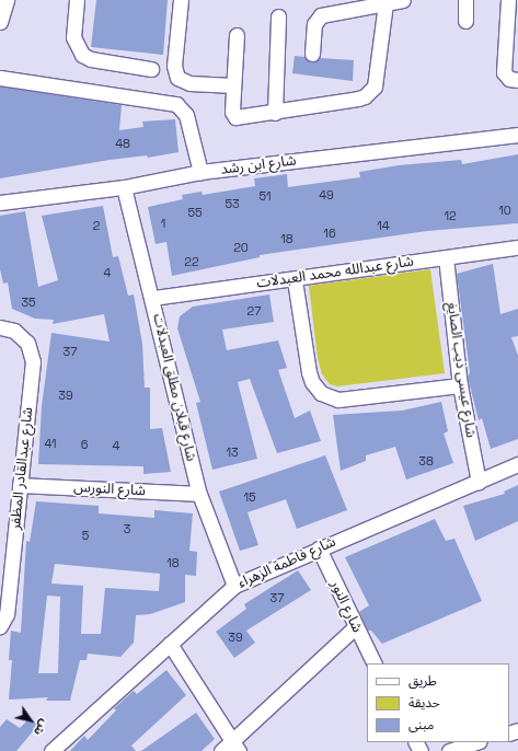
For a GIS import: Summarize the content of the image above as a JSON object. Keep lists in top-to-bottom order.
{
  "streets": {
    "street": [
      "شارع ابن رشد",
      "شارع عبدالله محمد العبدلات",
      "شارع عيسى ذيب الصايغ",
      "شارع قبلان مطلق العبدلات",
      "شارع عبدالقادر المظفر",
      "شارع النورس",
      "شارع فاطمة الزهراء",
      "شارع النور"
    ]
  },
  "crossings": [
    ["شارع ابن رشد", "شارع قبلان مطلق العبدلات"],
    ["شارع عبدالله محمد العبدلات", "شارع عيسى ذيب الصايغ"],
    ["شارع عبدالله محمد العبدلات", "شارع قبلان مطلق العبدلات"],
    ["شارع عيسى ذيب الصايغ", "شارع فاطمة الزهراء"],
    ["شارع قبلان مطلق العبدلات", "شارع النورس"],
    ["شارع قبلان مطلق العبدلات", "شارع فاطمة الزهراء"],
    ["شارع عبدالقادر المظفر", "شارع النورس"],
    ["شارع فاطمة الزهراء", "شارع النور"]
  ],
  "house_numbers": [
    "48",
    "49",
    "51",
    "53",
    "10",
    "55",
    "12",
    "1",
    "2",
    "14",
    "16",
    "18",
    "20",
    "22",
    "4",
    "35",
    "27",
    "37",
    "39",
    "41",
    "6",
    "4",
    "13",
    "38",
    "15",
    "3",
    "5",
    "18",
    "37",
    "39"
  ],
  "legend": ["طريق", "حديقة", "مبنى"],
  "north": "bottom right"
}
